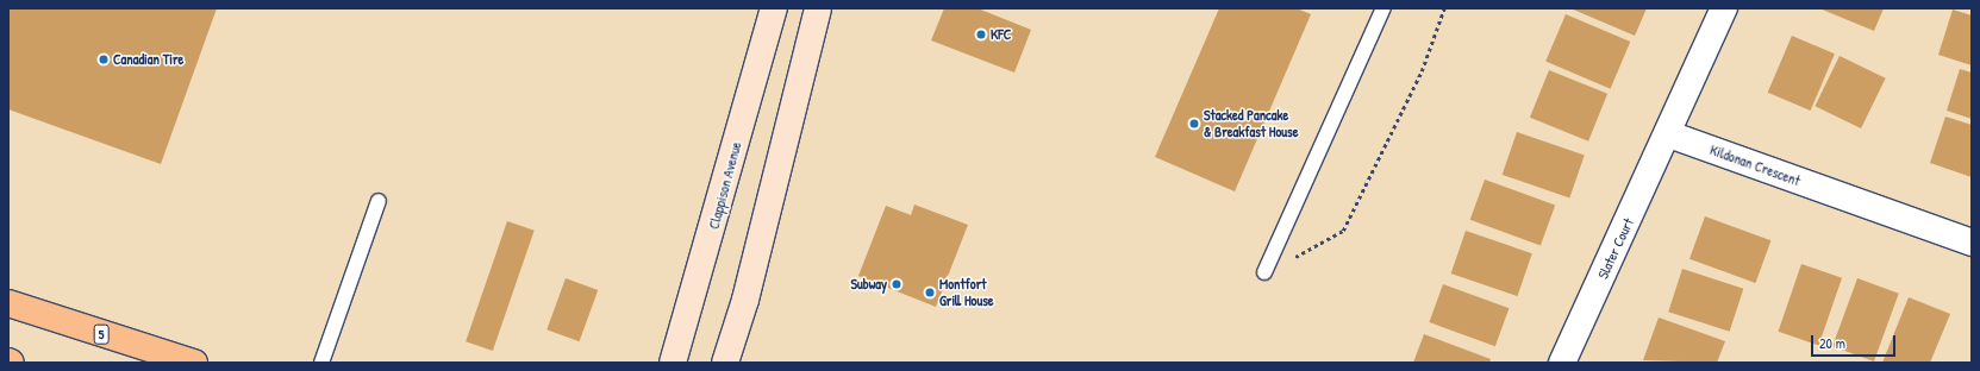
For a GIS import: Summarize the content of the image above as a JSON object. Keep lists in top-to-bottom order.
{
  "streets": {
    "main road": ["Clappison Avenue", "5"],
    "street": ["Kildonan Crescent", "Slater Court"]
  },
  "crossings": [
    ["Kildonan Crescent", "Slater Court"]
  ],
  "places": [
    "KFC",
    "Canadian Tire",
    "Stacked Pancake & Breakfast House",
    "Subway",
    "Montfort Grill House"
  ],
  "scale_bar": "20 m"
}
